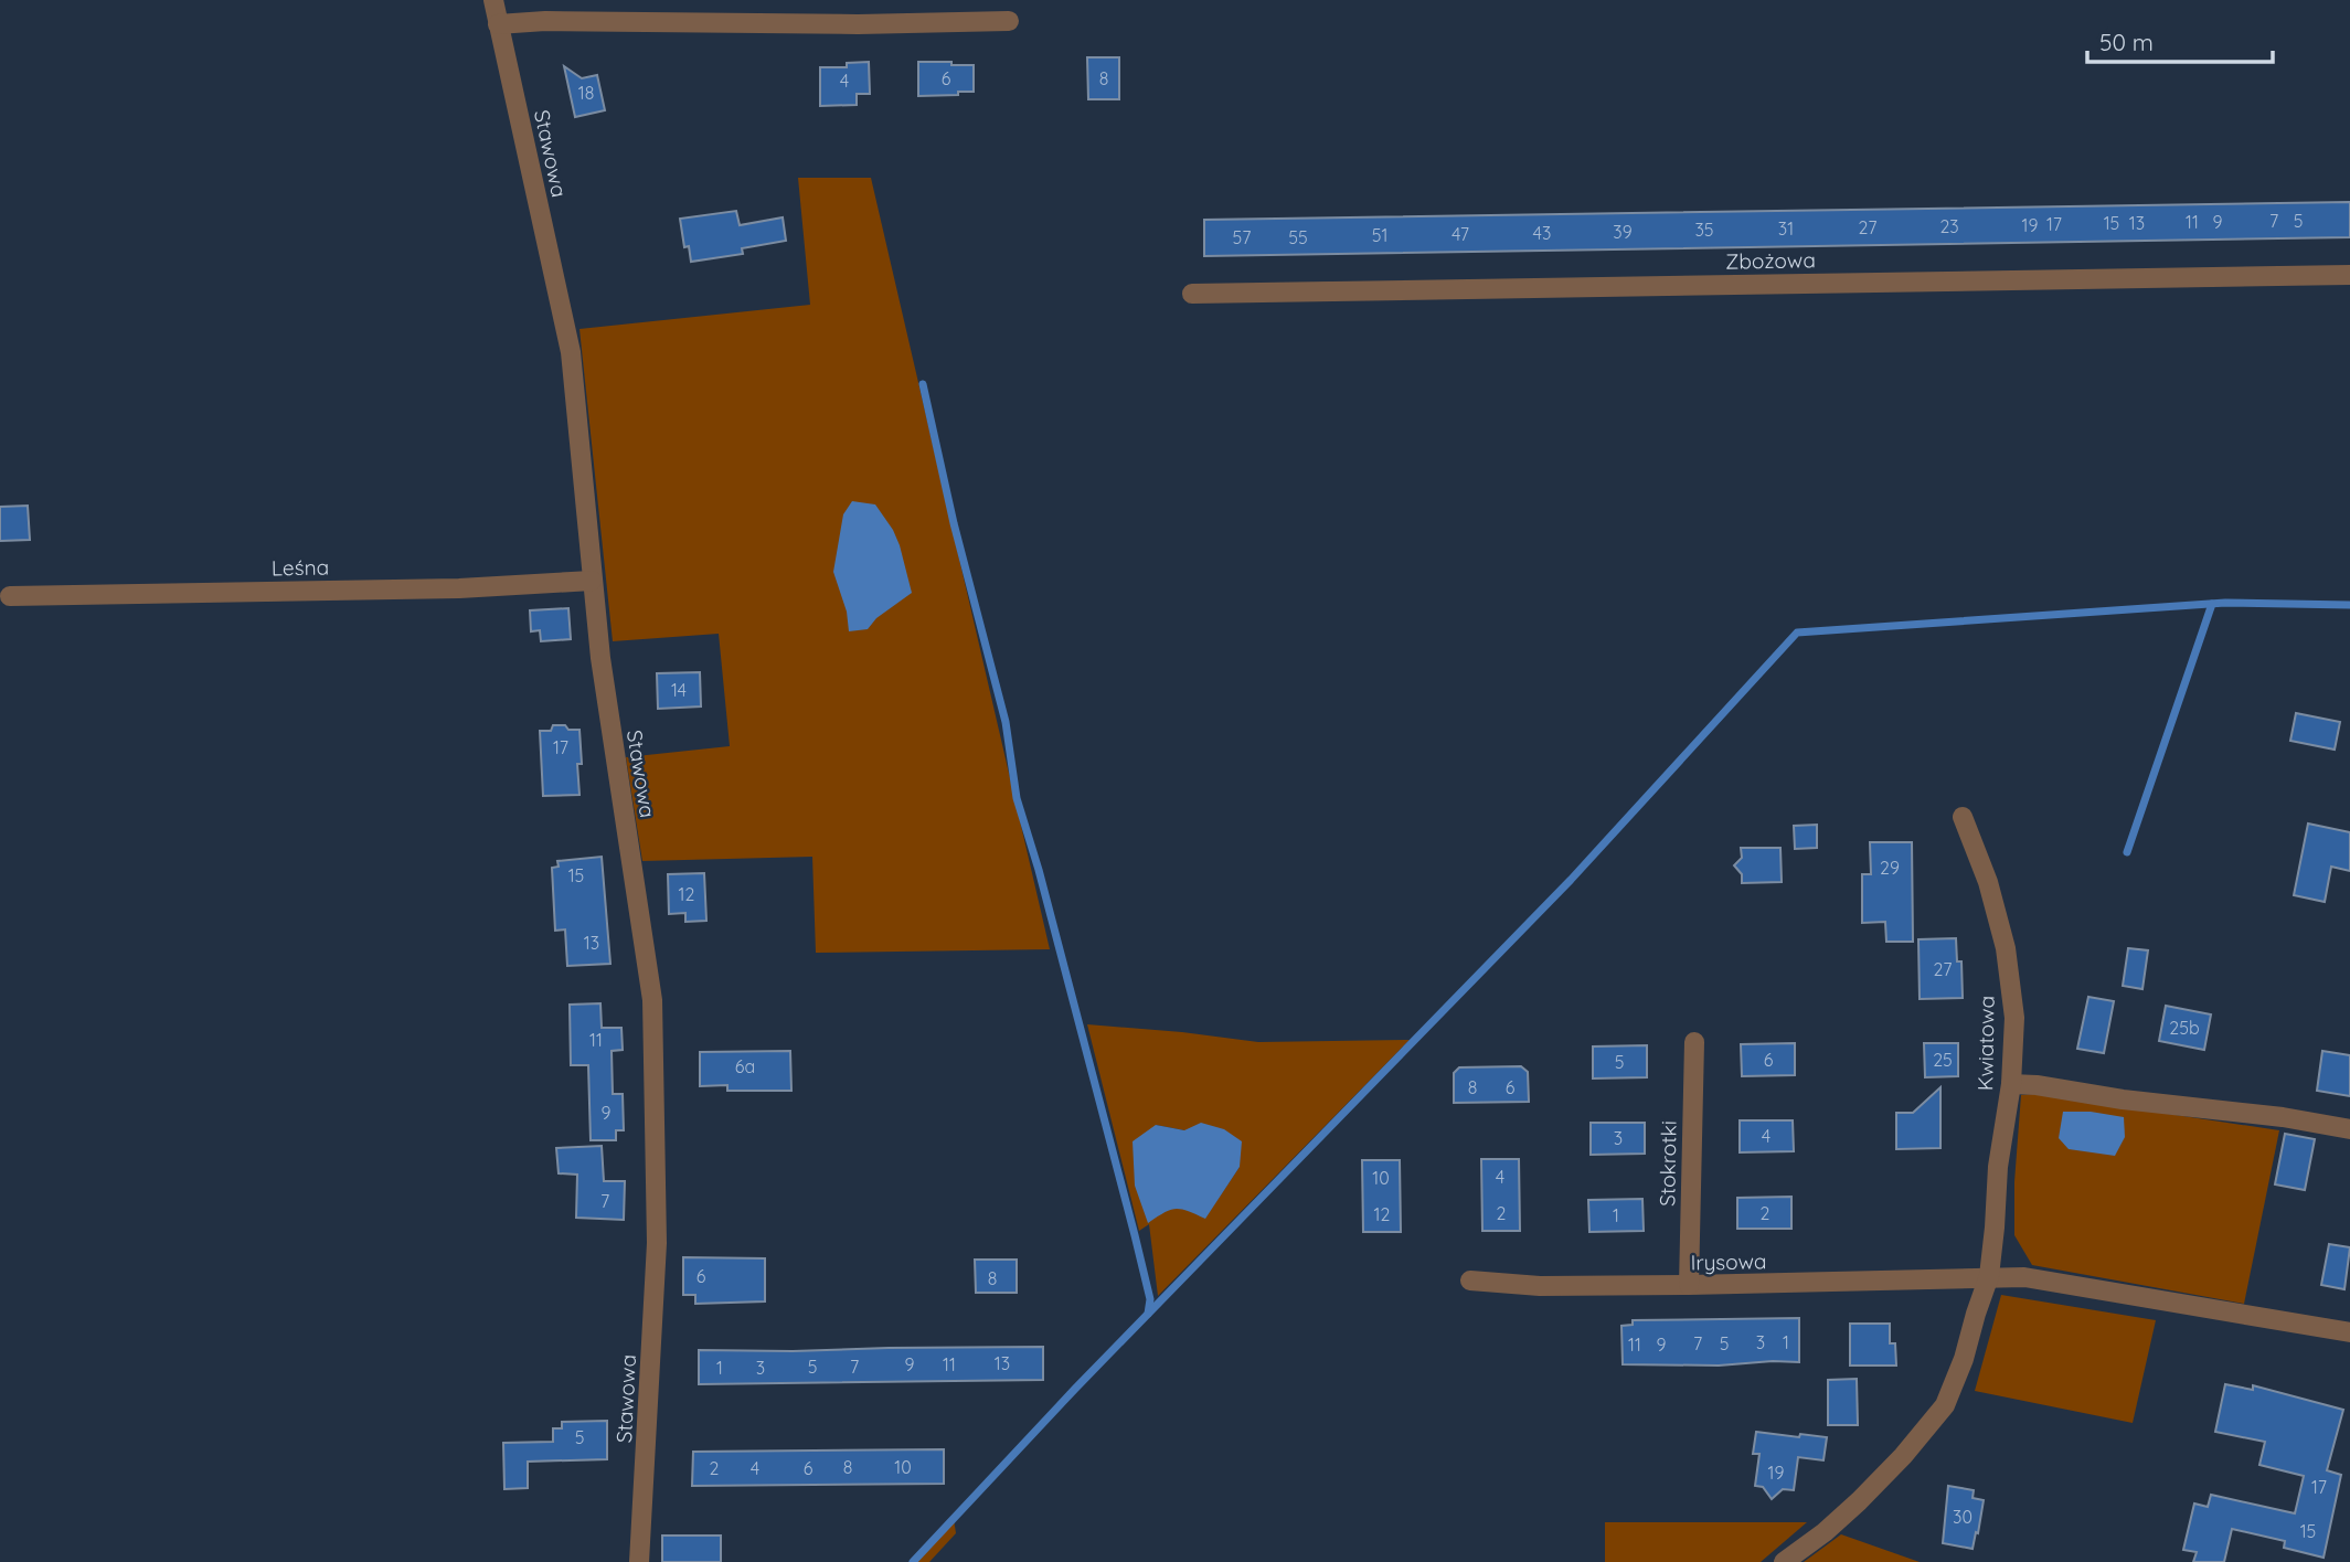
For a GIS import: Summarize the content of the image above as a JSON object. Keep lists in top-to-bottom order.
{
  "streets": {
    "street": [
      "Stawowa",
      "Zbożowa",
      "Leśna",
      "Kwiatowa",
      "Stokrotki",
      "Irysowa"
    ]
  },
  "crossings": [
    ["Stawowa", "Leśna"],
    ["Kwiatowa", "Irysowa"],
    ["Stokrotki", "Irysowa"]
  ],
  "house_numbers": [
    "6",
    "8",
    "4",
    "18",
    "7",
    "5",
    "11",
    "9",
    "15",
    "13",
    "17",
    "19",
    "23",
    "27",
    "31",
    "35",
    "39",
    "43",
    "47",
    "51",
    "57",
    "55",
    "14",
    "17",
    "29",
    "15",
    "12",
    "13",
    "27",
    "25b",
    "11",
    "6",
    "25",
    "5",
    "6a",
    "8",
    "6",
    "9",
    "4",
    "3",
    "4",
    "10",
    "7",
    "2",
    "2",
    "12",
    "1",
    "6",
    "8",
    "3",
    "1",
    "7",
    "5",
    "11",
    "9",
    "13",
    "9",
    "11",
    "5",
    "7",
    "1",
    "3",
    "5",
    "8",
    "10",
    "2",
    "4",
    "6",
    "19",
    "17",
    "30",
    "15"
  ],
  "scale_bar": "50 m"
}
